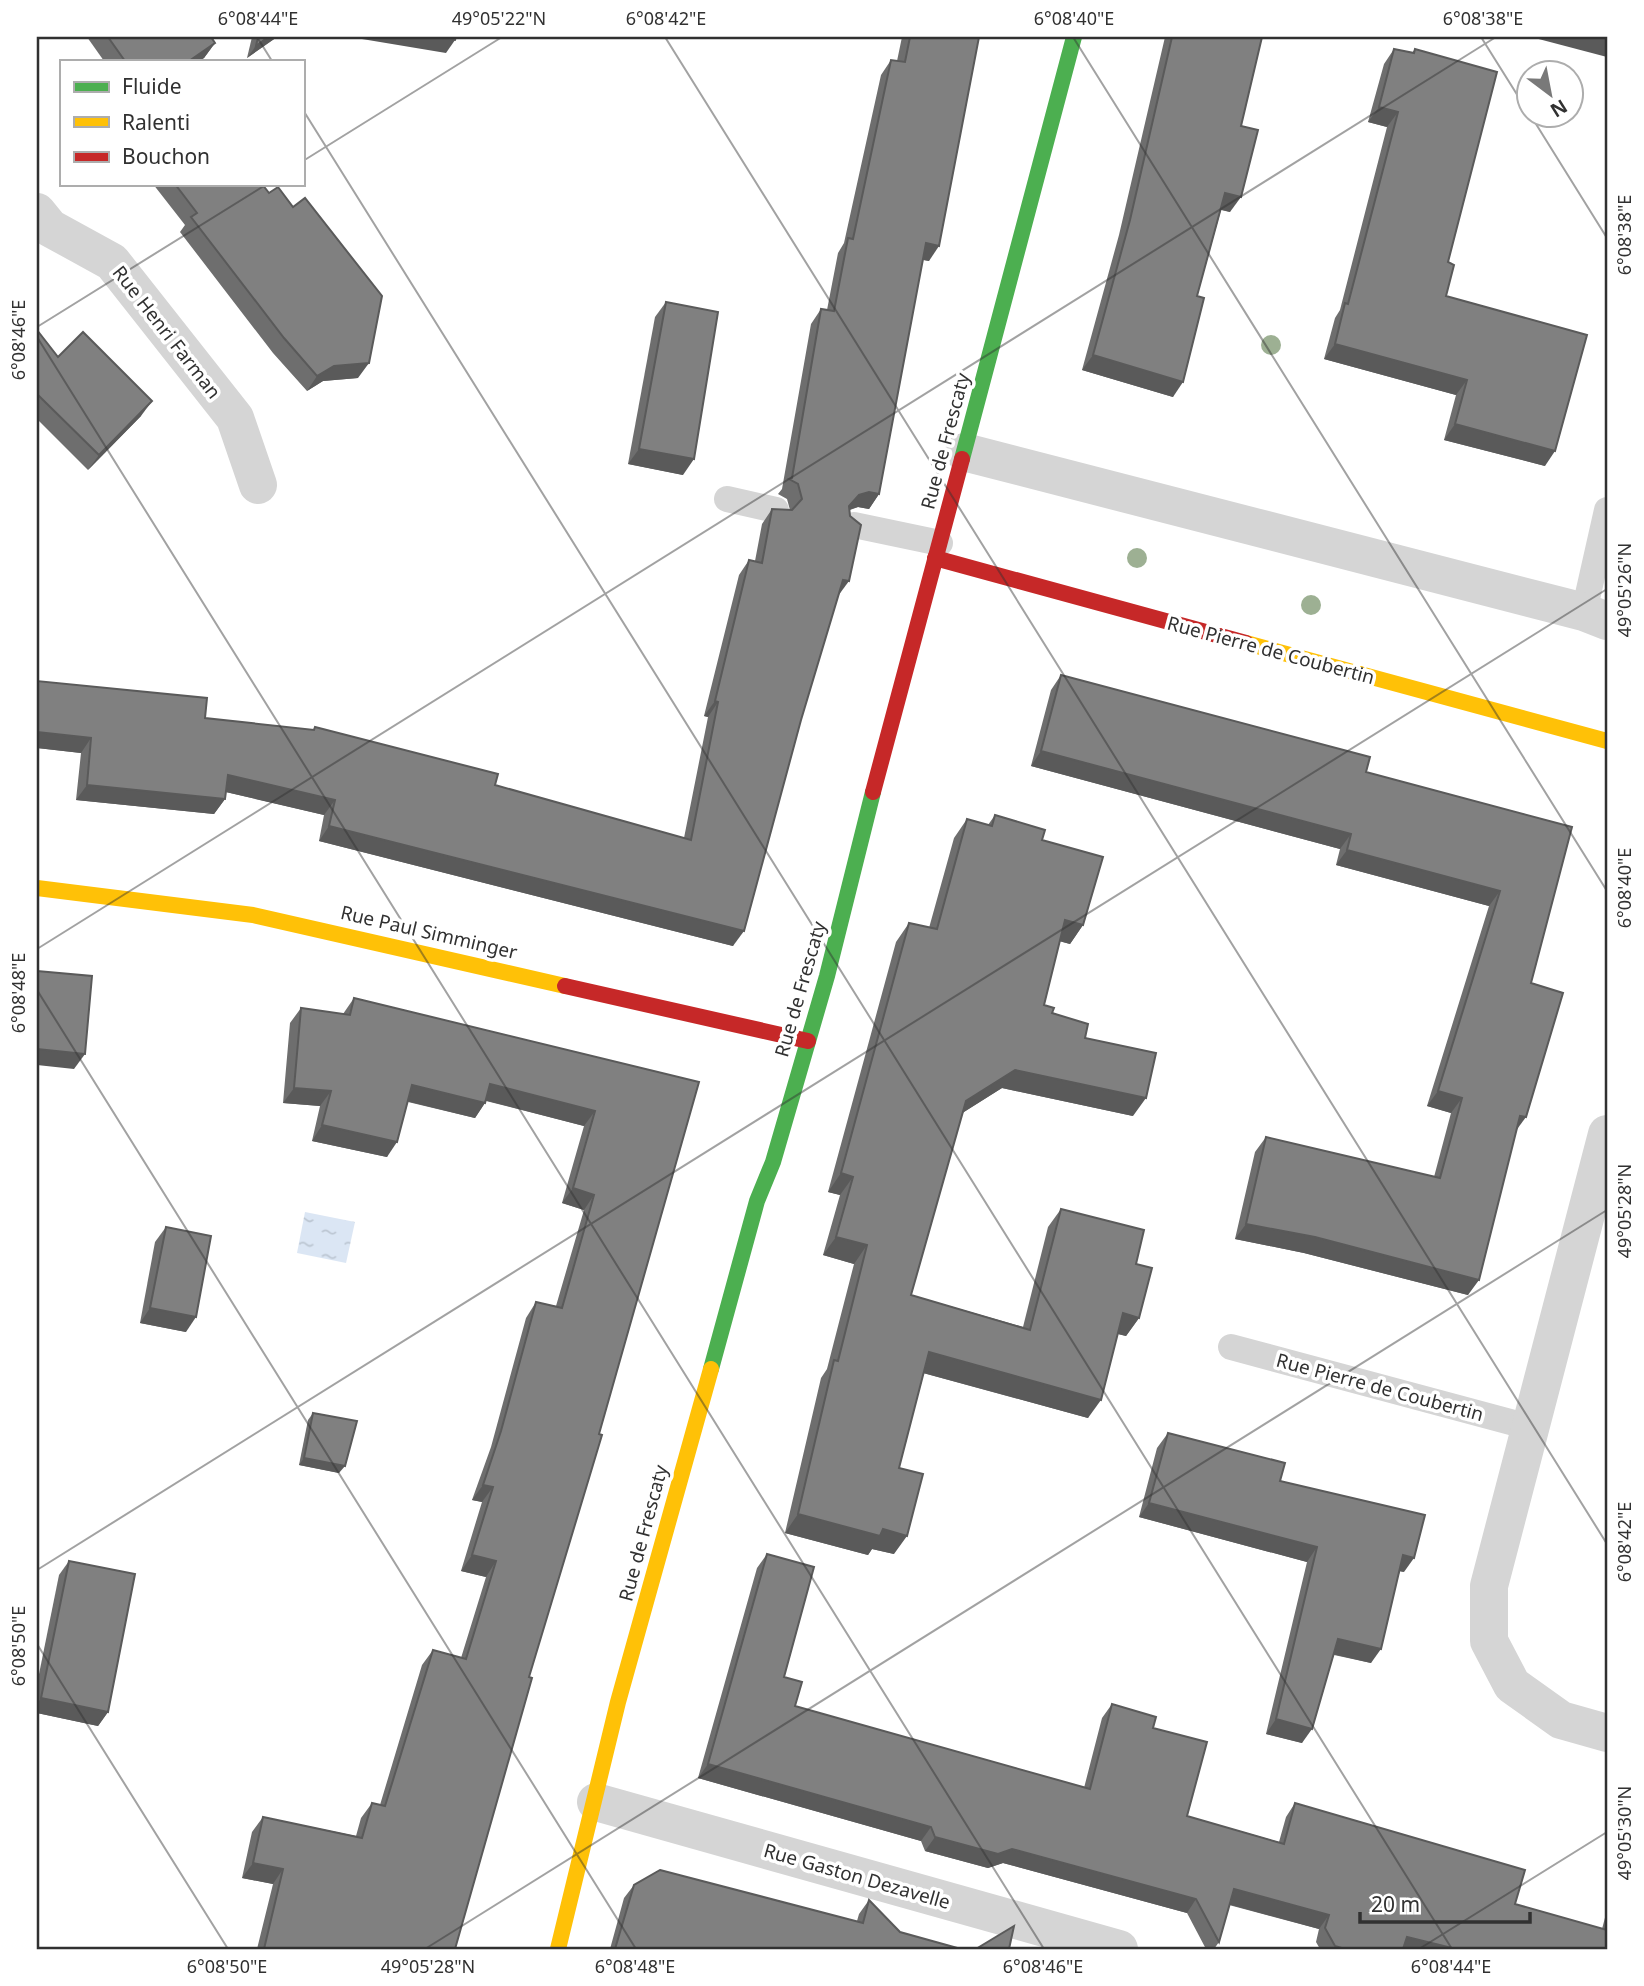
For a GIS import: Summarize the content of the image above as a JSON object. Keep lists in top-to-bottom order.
{
  "streets": {
    "street": [
      "Rue Henri Farman",
      "Rue de Frescaty",
      "Rue Pierre de Coubertin",
      "Rue Paul Simminger",
      "Rue Gaston Dezavelle"
    ]
  },
  "crossings": [
    ["Rue de Frescaty", "Rue Pierre de Coubertin"],
    ["Rue de Frescaty", "Rue Paul Simminger"],
    ["Rue de Frescaty", "Rue Gaston Dezavelle"]
  ],
  "legend": ["Fluide", "Ralenti", "Bouchon"],
  "scale_bar": "20 m",
  "north": "bottom right",
  "coordinates": [
    "6°08'44\"E",
    "49°05'22\"N",
    "6°08'42\"E",
    "6°08'40\"E",
    "6°08'38\"E",
    "6°08'46\"E",
    "49°05'26\"N",
    "6°08'48\"E",
    "49°05'28\"N",
    "6°08'50\"E",
    "49°05'30\"N"
  ]
}
